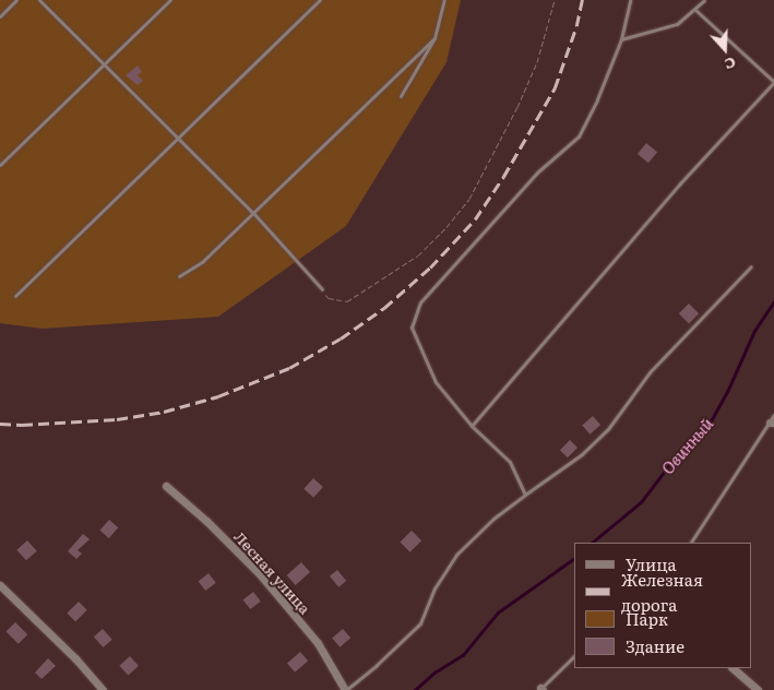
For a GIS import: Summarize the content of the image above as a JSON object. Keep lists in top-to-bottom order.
{
  "streets": {
    "street": ["Лесная улица"]
  },
  "water": ["Овинный"],
  "legend": [
    "Улица",
    "Железная дорога",
    "Парк",
    "Здание"
  ],
  "north": "bottom"
}
